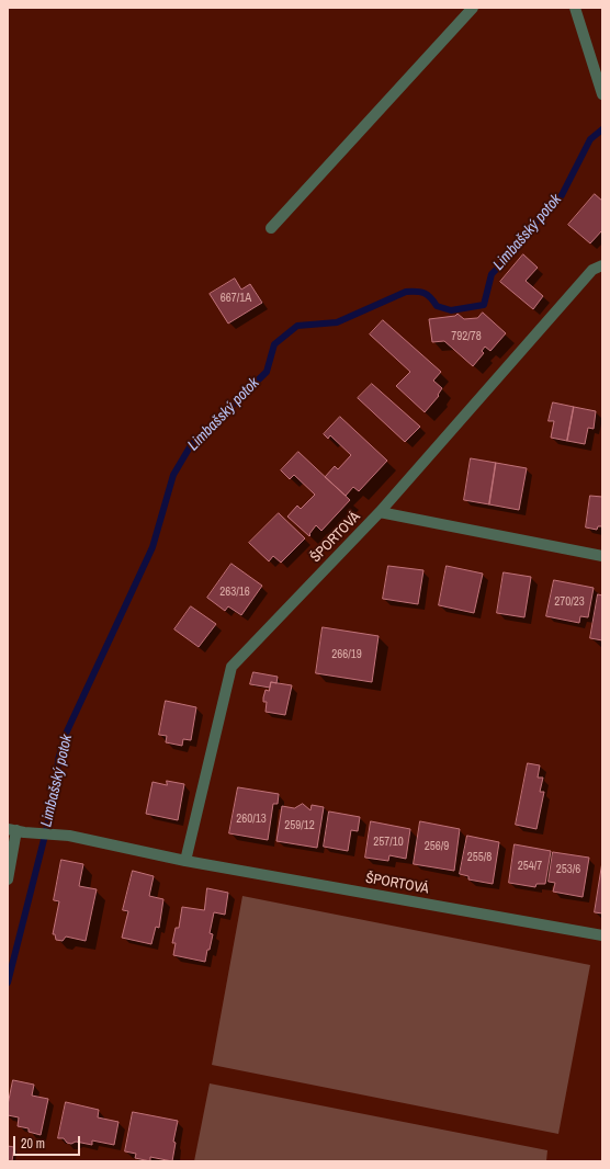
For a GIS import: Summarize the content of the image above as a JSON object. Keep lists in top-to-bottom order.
{
  "streets": {
    "street": ["ŠPORTOVÁ"]
  },
  "water": ["Limbašský potok"],
  "house_numbers": [
    "667/1A",
    "792/78",
    "263/16",
    "270/23",
    "266/19",
    "260/13",
    "259/12",
    "257/10",
    "256/9",
    "255/8",
    "254/7",
    "253/6"
  ],
  "scale_bar": "20 m"
}
